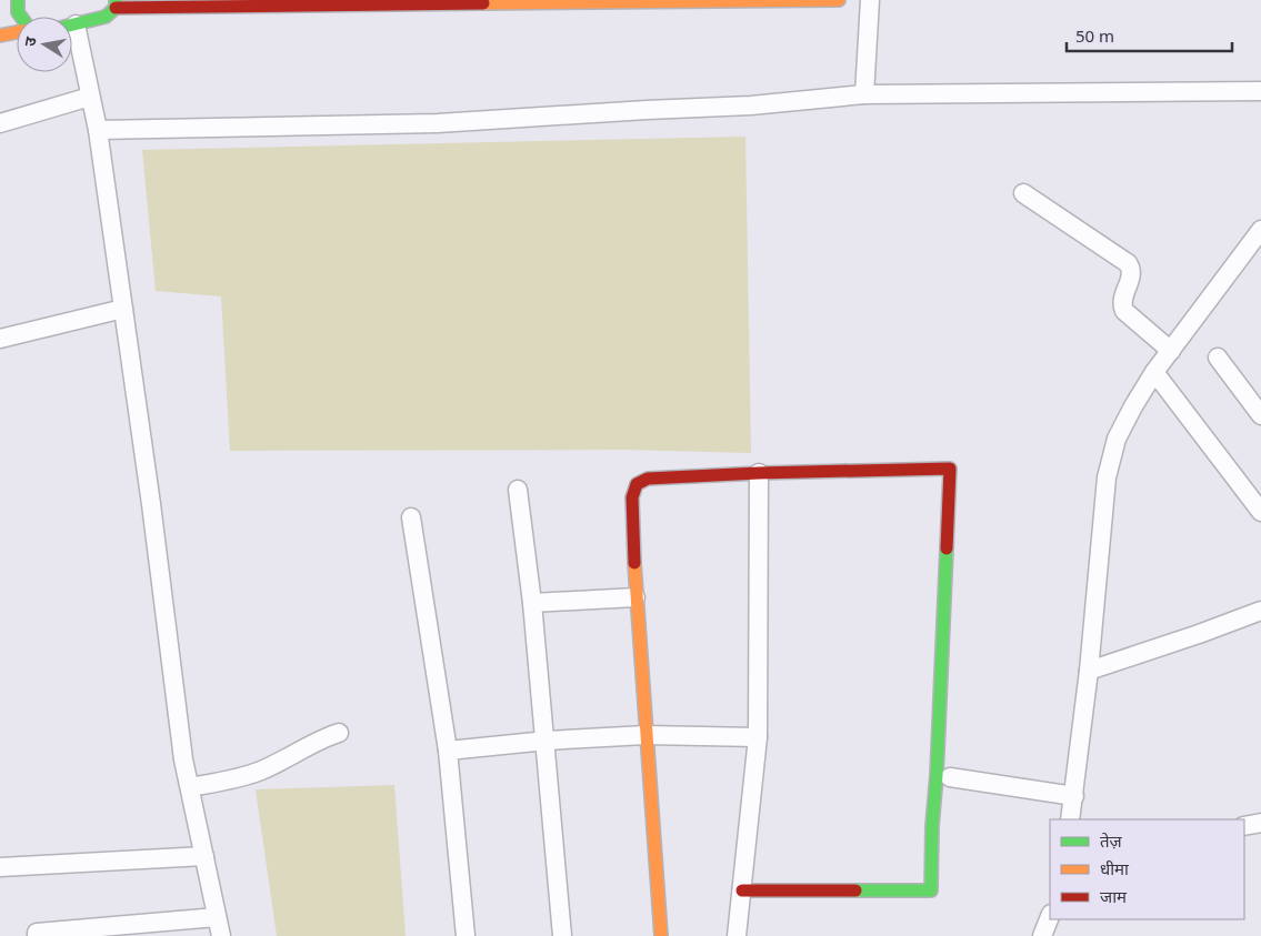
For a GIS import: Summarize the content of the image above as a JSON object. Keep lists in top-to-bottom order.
{
  "legend": ["तेज़", "धीमा", "जाम"],
  "scale_bar": "50 m",
  "north": "left"
}
